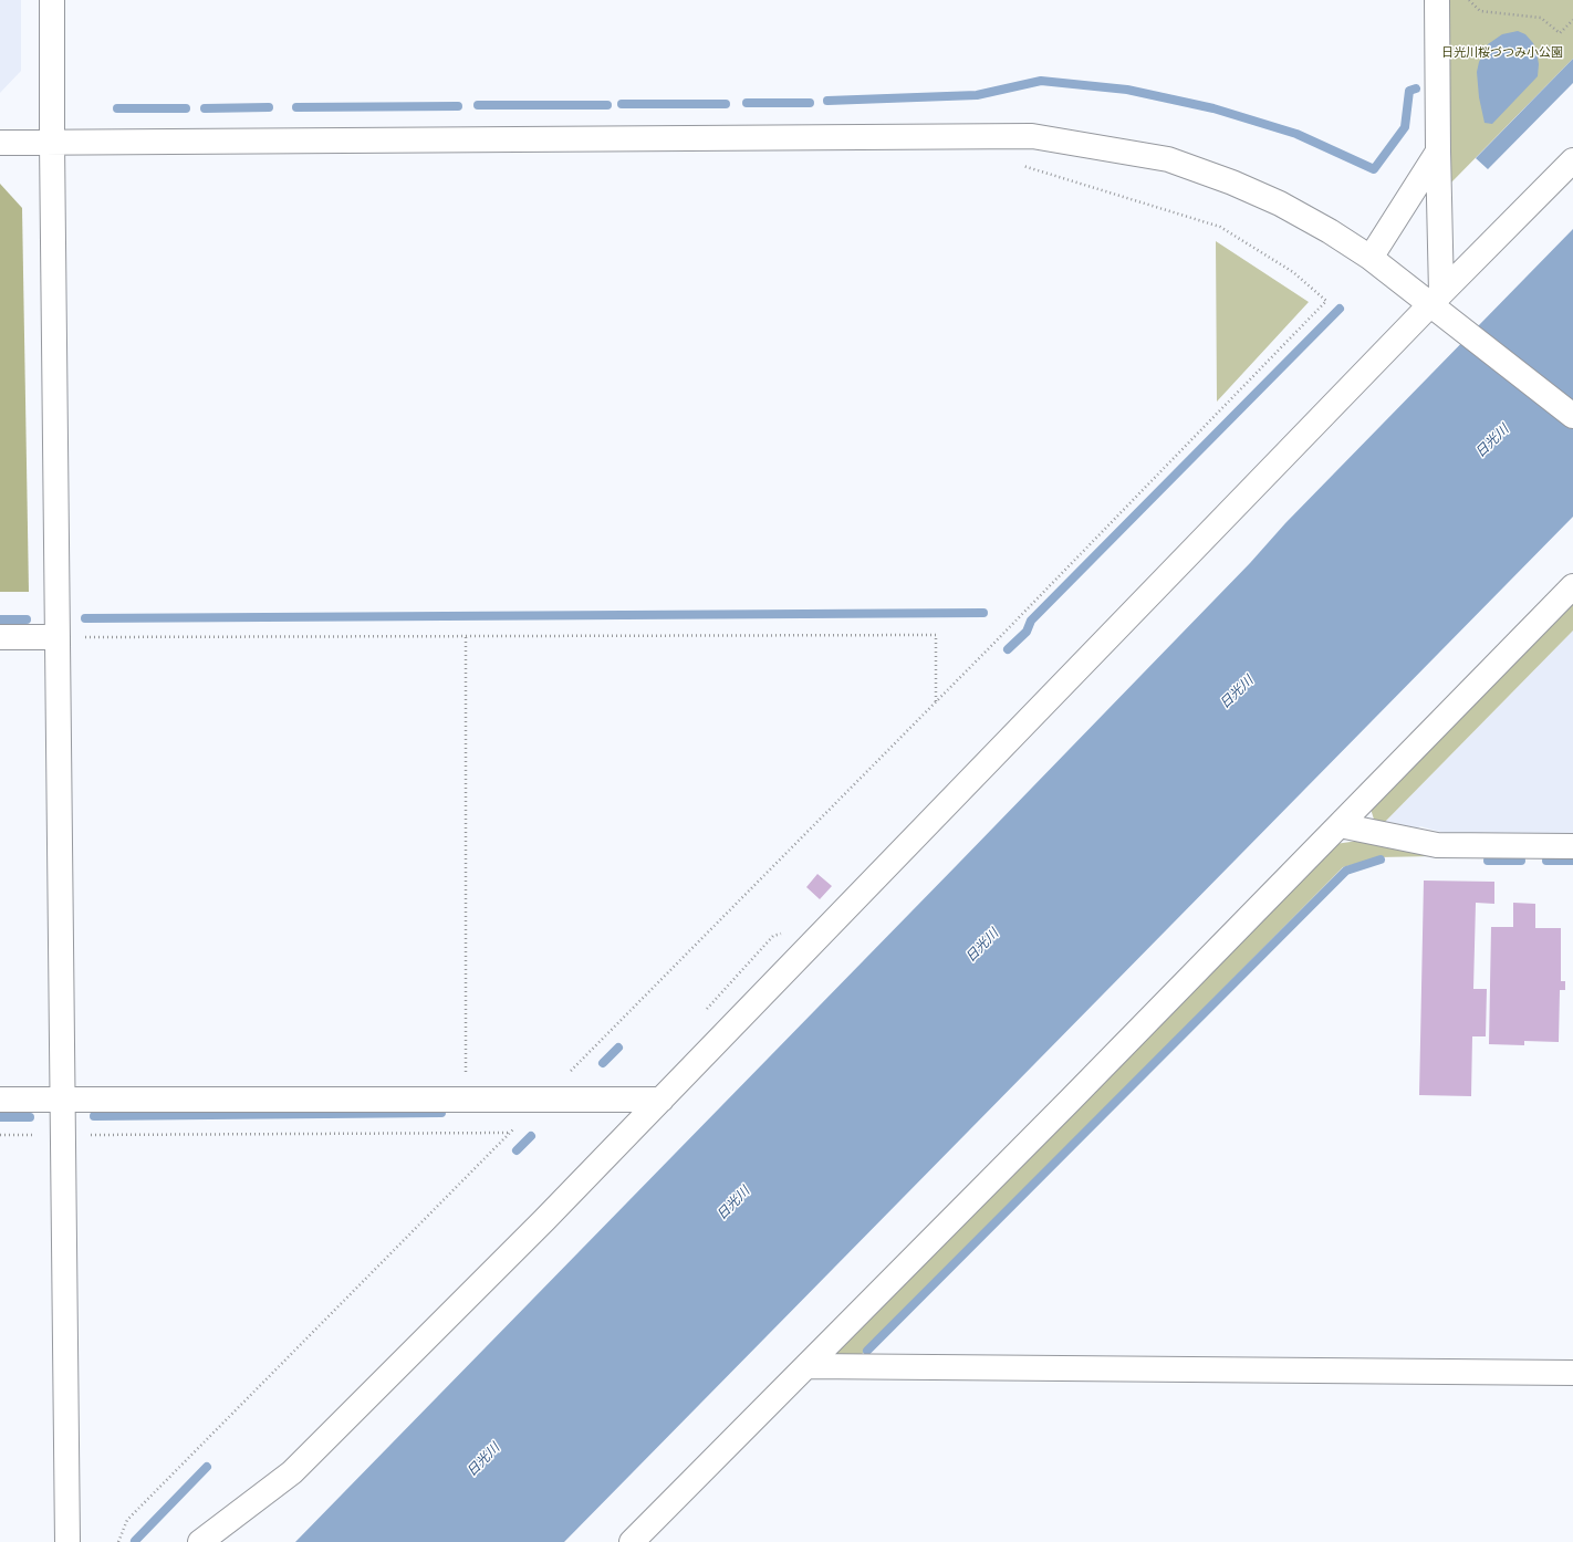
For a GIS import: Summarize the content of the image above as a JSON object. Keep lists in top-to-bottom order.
{
  "water": ["日光川"],
  "parks": ["日光川桜づつみ小公園"]
}
